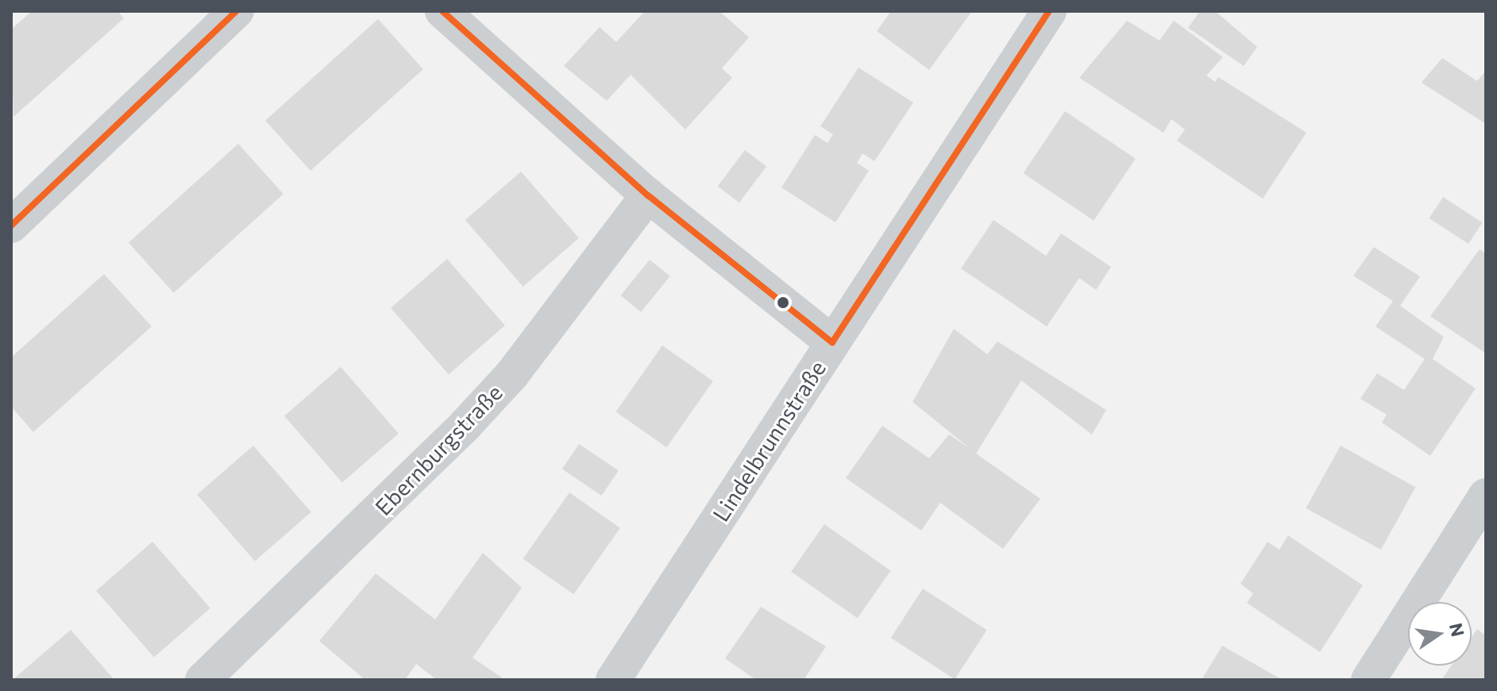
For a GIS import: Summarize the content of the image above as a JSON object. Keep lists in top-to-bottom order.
{
  "streets": {
    "street": ["Lindelbrunnstraße", "Ebernburgstraße"]
  },
  "north": "right"
}
